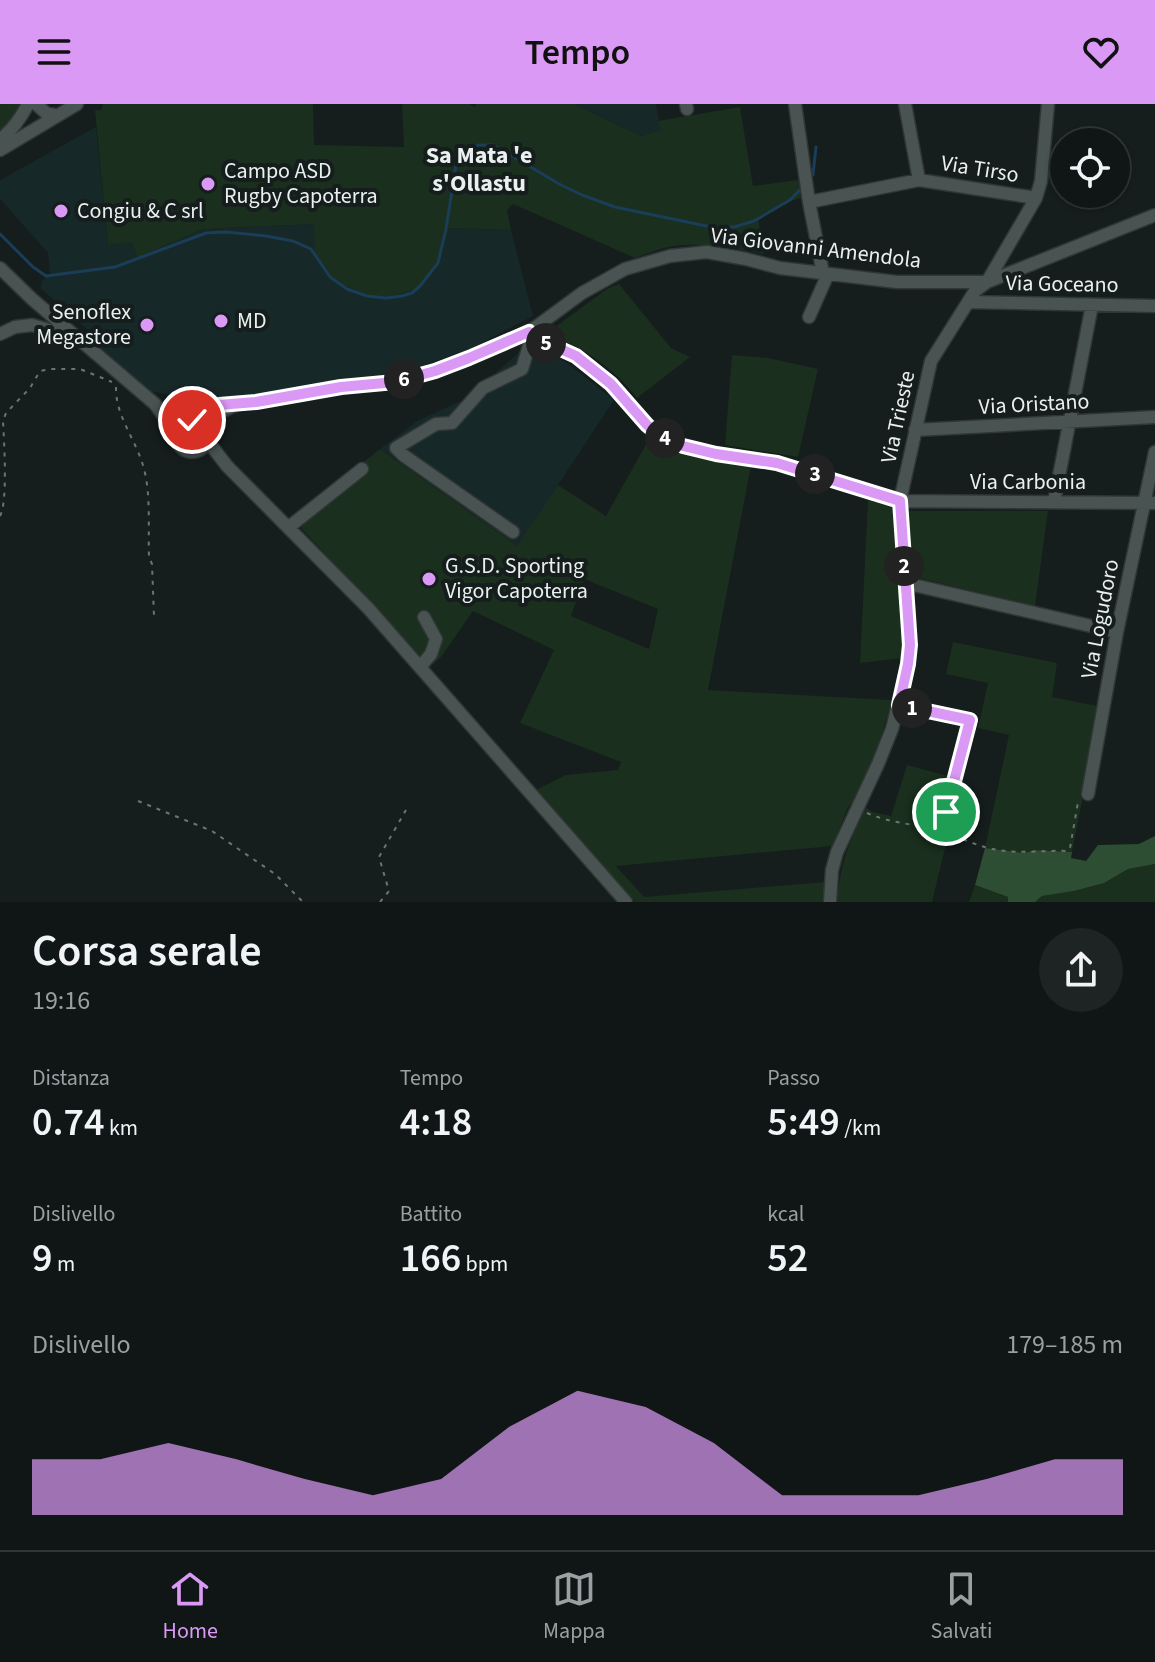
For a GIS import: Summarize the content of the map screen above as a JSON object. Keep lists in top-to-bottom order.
{
  "streets": {
    "street": [
      "Via Tirso",
      "Via Giovanni Amendola",
      "Via Goceano",
      "Via Oristano",
      "Via Trieste",
      "Via Carbonia",
      "Via Logudoro"
    ]
  },
  "crossings": [
    ["Via Tirso", "Via Trieste"],
    ["Via Giovanni Amendola", "Via Trieste"],
    ["Via Giovanni Amendola", "Via Carbonia"],
    ["Via Goceano", "Via Trieste"],
    ["Via Oristano", "Via Trieste"],
    ["Via Trieste", "Via Carbonia"],
    ["Via Carbonia", "Via Logudoro"]
  ],
  "districts": ["Sa Mata 'e s'Ollastu"],
  "places": [
    "Campo ASD Rugby Capoterra",
    "Congiu & C srl",
    "MD",
    "Senoflex Megastore",
    "G.S.D. Sporting Vigor Capoterra"
  ],
  "page": {
    "header": "Tempo",
    "pins": [
      "5",
      "6",
      "4",
      "3",
      "2",
      "1"
    ],
    "heading": ["Corsa serale", "19:16"],
    "stats": [
      ["Distanza", "0.74 km"],
      ["Tempo", "4:18"],
      ["Passo", "5:49 /km"],
      ["Dislivello", "9 m"],
      ["Battito", "166 bpm"],
      ["kcal", "52"]
    ],
    "chart": ["Dislivello", "179–185 m"],
    "tabs": ["Home", "Mappa", "Salvati"]
  }
}
